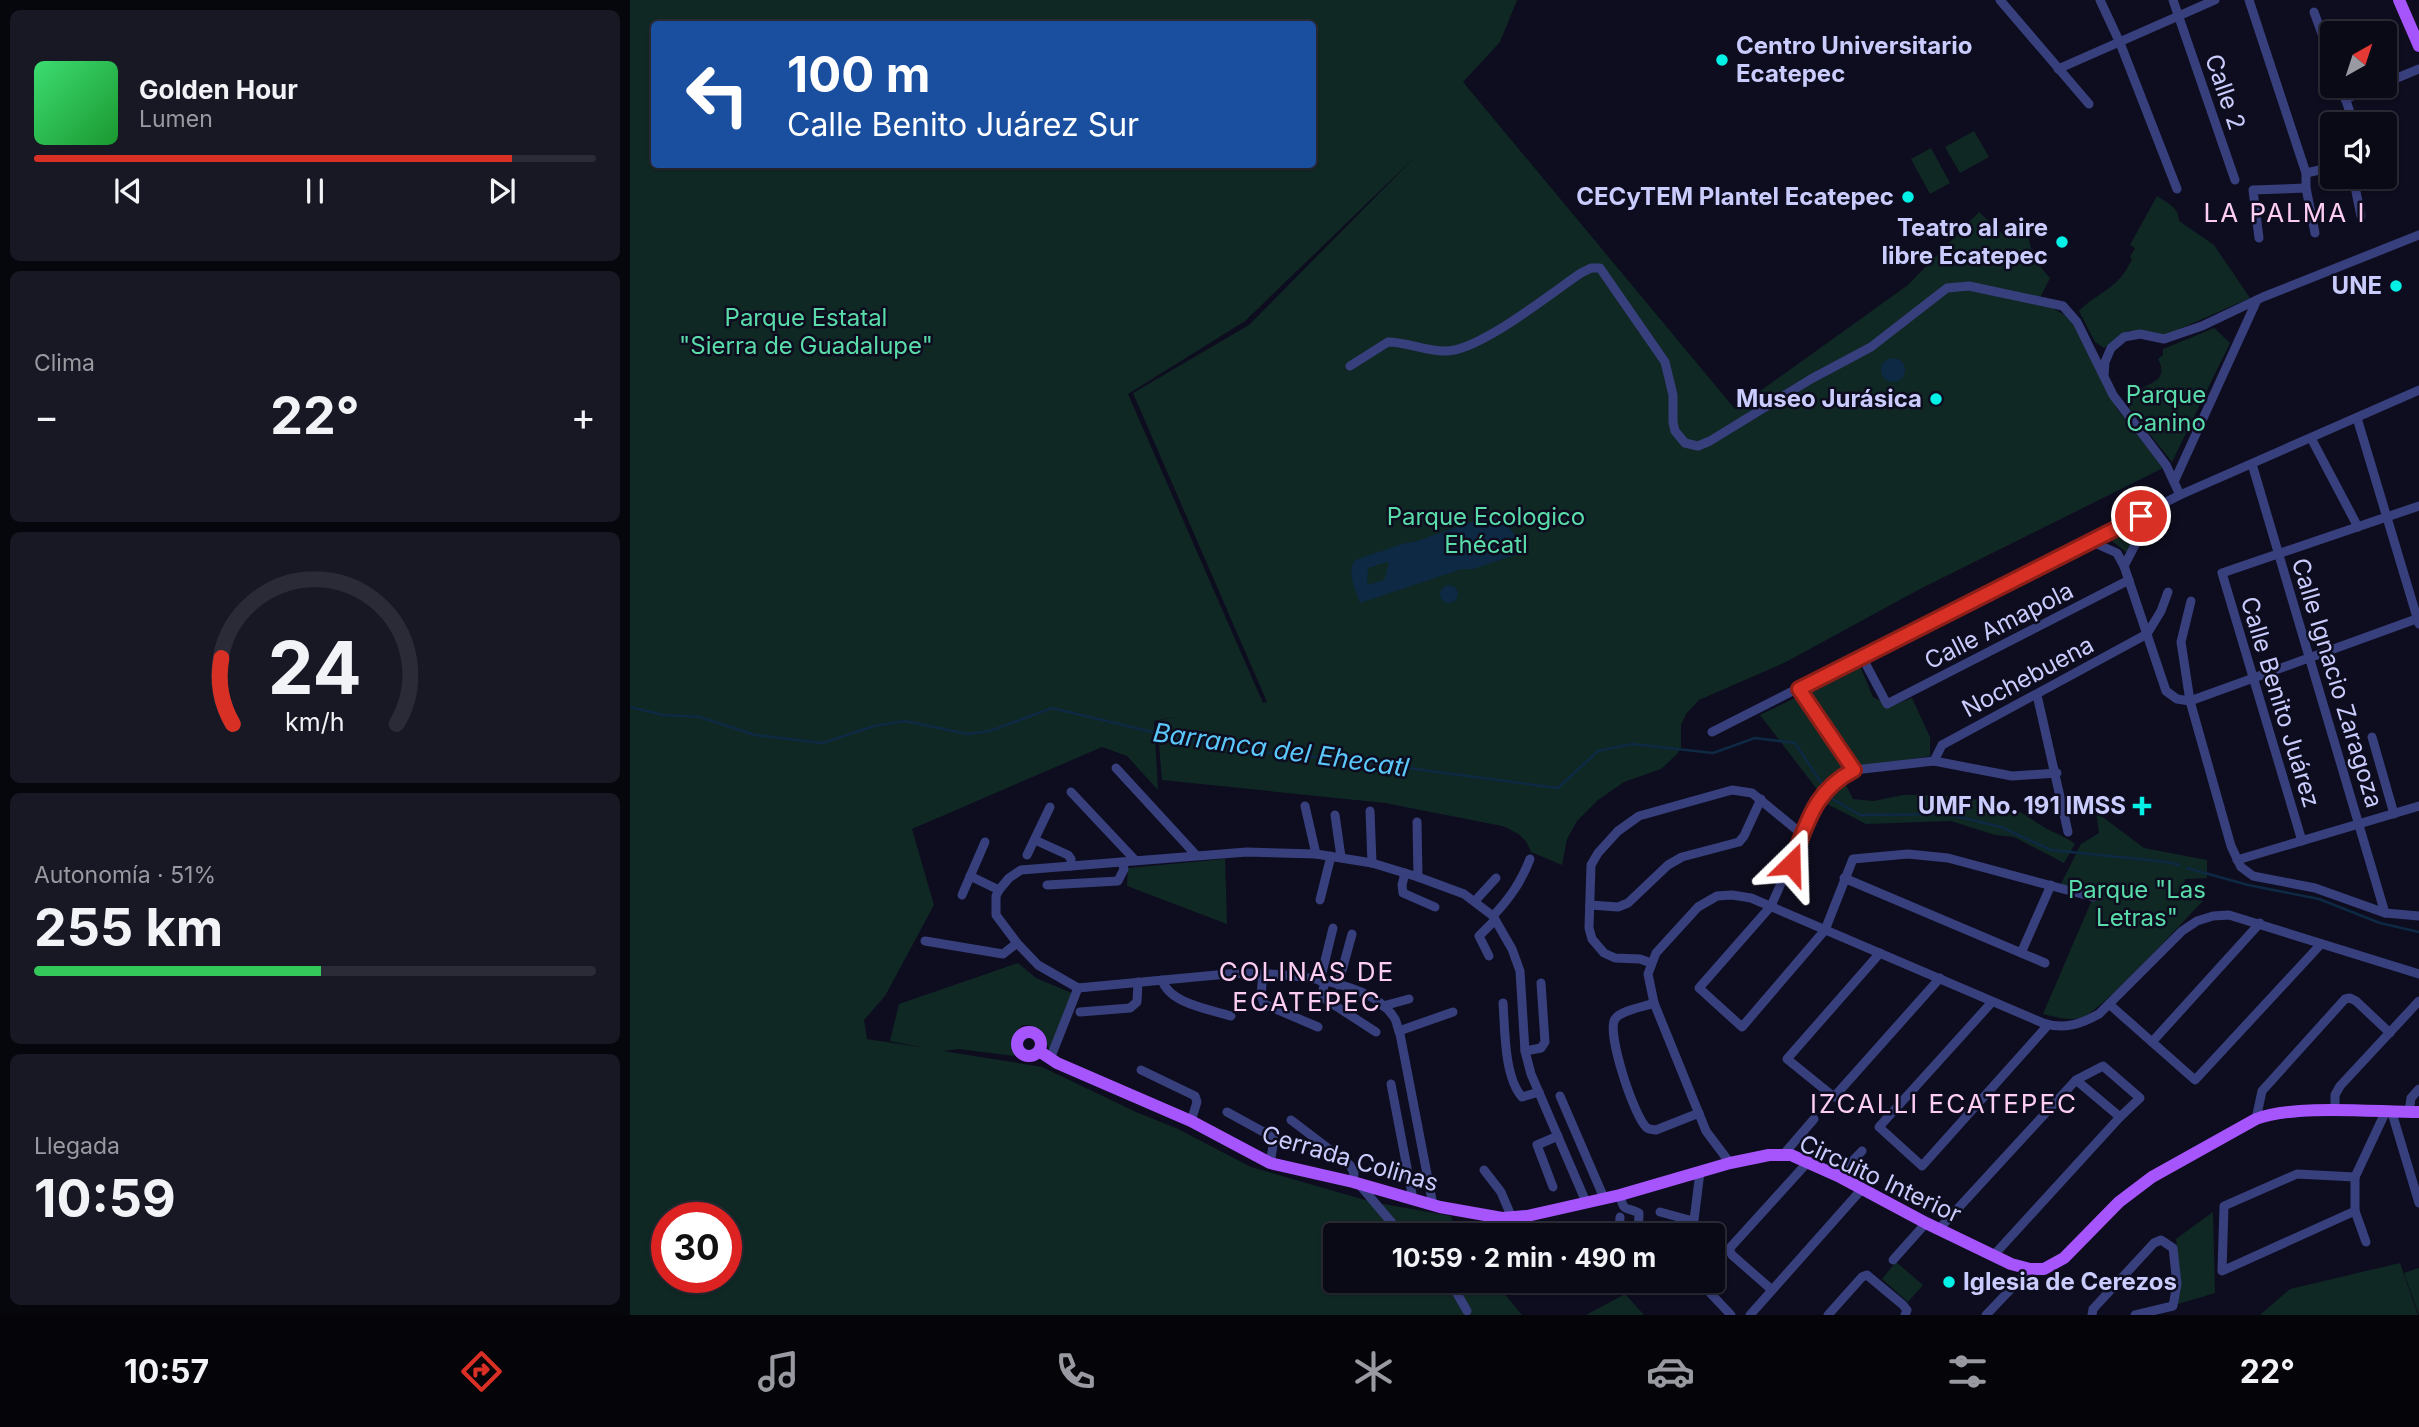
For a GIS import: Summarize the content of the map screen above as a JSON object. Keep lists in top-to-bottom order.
{
  "streets": {
    "main road": ["Cerrada Colinas", "Circuito Interior"],
    "street": [
      "Calle 2",
      "Calle Amapola",
      "Nochebuena",
      "Calle Ignacio Zaragoza",
      "Calle Benito Juárez"
    ]
  },
  "crossings": [
    ["Calle Ignacio Zaragoza", "Calle Benito Juárez"],
    ["Cerrada Colinas", "Circuito Interior"]
  ],
  "districts": ["LA PALMA I", "COLINAS DE ECATEPEC", "IZCALLI ECATEPEC"],
  "water": ["Barranca del Ehecatl"],
  "parks": [
    "Parque Estatal \"Sierra de Guadalupe\"",
    "Parque Canino",
    "Parque Ecologico Ehécatl",
    "Parque \"Las Letras\""
  ],
  "places": {
    "other": [
      "Centro Universitario Ecatepec",
      "CECyTEM Plantel Ecatepec",
      "Teatro al aire libre Ecatepec",
      "UNE",
      "Museo Jurásica",
      "Iglesia de Cerezos"
    ],
    "health": ["UMF No. 191 IMSS"]
  },
  "north": "top right",
  "page": {
    "turn": ["100 m", "Calle Benito Juárez Sur"],
    "song": ["Golden Hour", "Lumen"],
    "tile": [
      "Clima",
      ["Autonomía · 51%", "255 km"],
      ["Llegada", "10:59"]
    ],
    "heat": ["−", "22°", "+"],
    "limit": "30",
    "trip": "10:59 · 2 min · 490 m",
    "tabs": ["10:57", "22°"],
    "gauge": ["24", "km/h"]
  }
}
